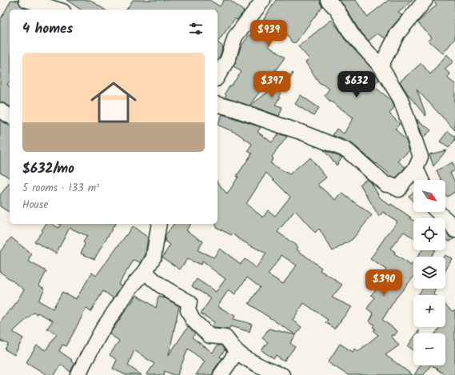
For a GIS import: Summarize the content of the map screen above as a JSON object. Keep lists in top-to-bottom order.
{
  "north": "bottom right",
  "page": {
    "heading": "4 homes",
    "price": [
      "$939",
      "$397",
      "$632",
      "$390"
    ],
    "list": [
      {
        "name": "$632/mo",
        "note": "5 rooms · 133 m² · House"
      }
    ],
    "map_buttons": ["+", "−"]
  }
}
